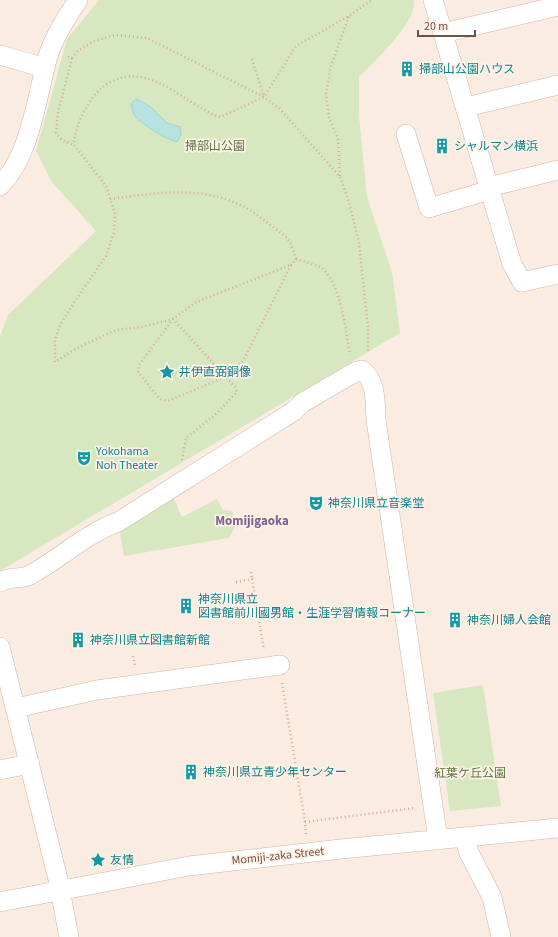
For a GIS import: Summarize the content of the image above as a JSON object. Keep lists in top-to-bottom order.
{
  "streets": {
    "street": ["Momiji-zaka Street"]
  },
  "districts": ["Momijigaoka"],
  "parks": ["掃部山公園", "紅葉ケ丘公園"],
  "places": {
    "building": [
      "掃部山公園ハウス",
      "シャルマン横浜",
      "神奈川県立 図書館前川國男館・生涯学習情報コーナー",
      "神奈川婦人会館",
      "神奈川県立図書館新館",
      "神奈川県立青少年センター"
    ],
    "place": ["井伊直弼銅像", "友情"],
    "theatre": ["Yokohama Noh Theater", "神奈川県立音楽堂"]
  },
  "scale_bar": "20 m"
}
